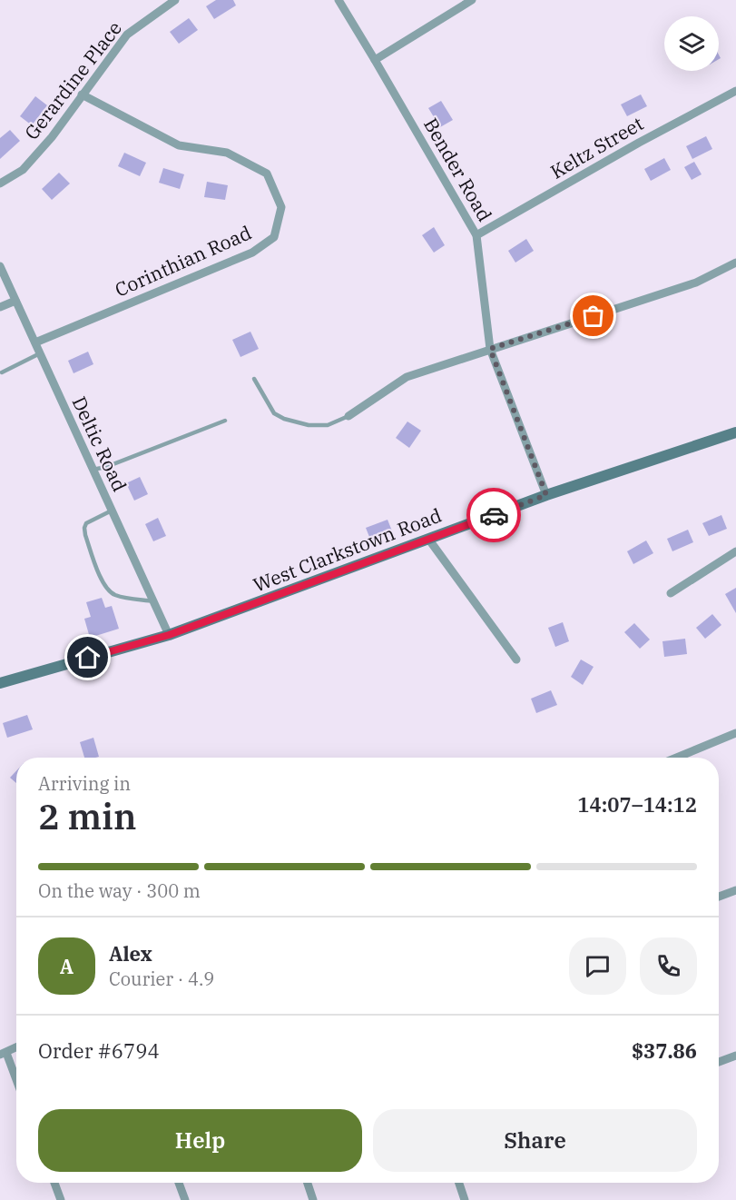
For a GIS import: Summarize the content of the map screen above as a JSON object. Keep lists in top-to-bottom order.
{
  "streets": {
    "street": [
      "Gerardine Place",
      "Keltz Street",
      "Bender Road",
      "Corinthian Road",
      "Deltic Road",
      "West Clarkstown Road"
    ]
  },
  "crossings": [
    ["Gerardine Place", "Corinthian Road"],
    ["Keltz Street", "Bender Road"],
    ["Bender Road", "West Clarkstown Road"],
    ["Corinthian Road", "Deltic Road"],
    ["Deltic Road", "West Clarkstown Road"]
  ],
  "page": {
    "heading": ["2 min", "Arriving in", "14:07–14:12"],
    "panel": [
      "Alex",
      "Courier · 4.9",
      "Order #6794",
      "$37.86"
    ],
    "bar": "On the way · 300 m",
    "round": "A",
    "buttons": ["Help", "Share"]
  }
}
